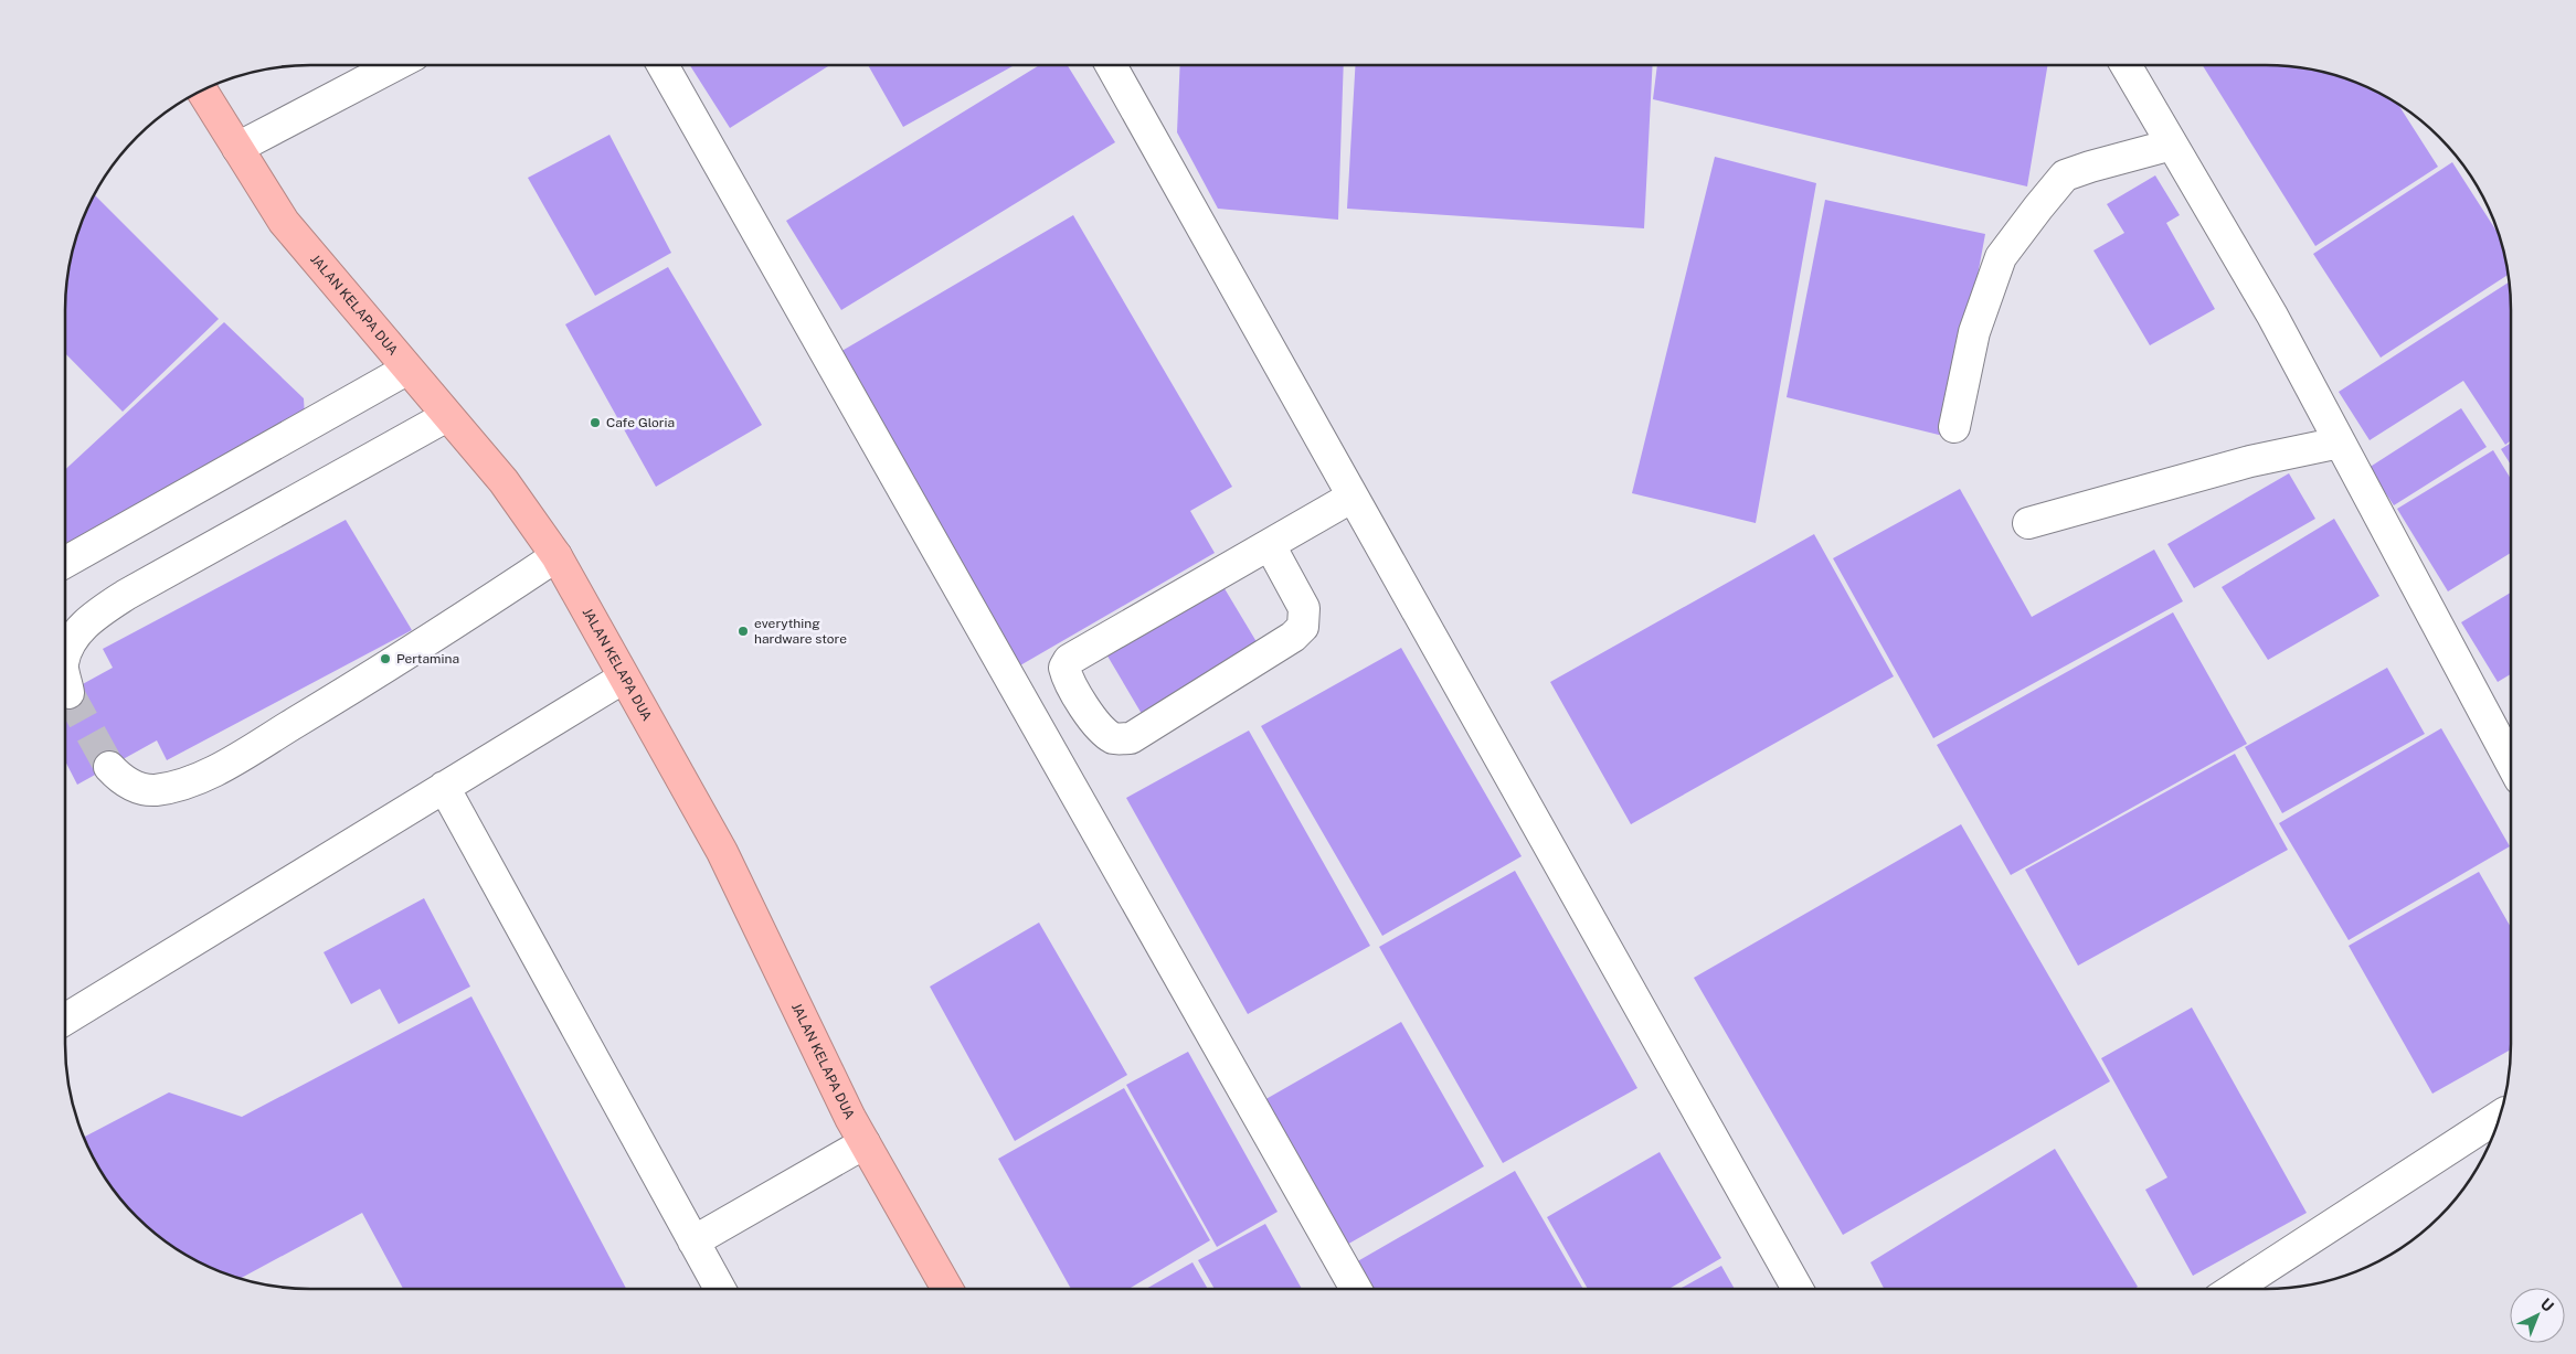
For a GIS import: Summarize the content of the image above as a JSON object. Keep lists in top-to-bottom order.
{
  "streets": {
    "highway": ["JALAN KELAPA DUA"]
  },
  "places": ["Cafe Gloria", "everything hardware store", "Pertamina"],
  "north": "top right"
}
